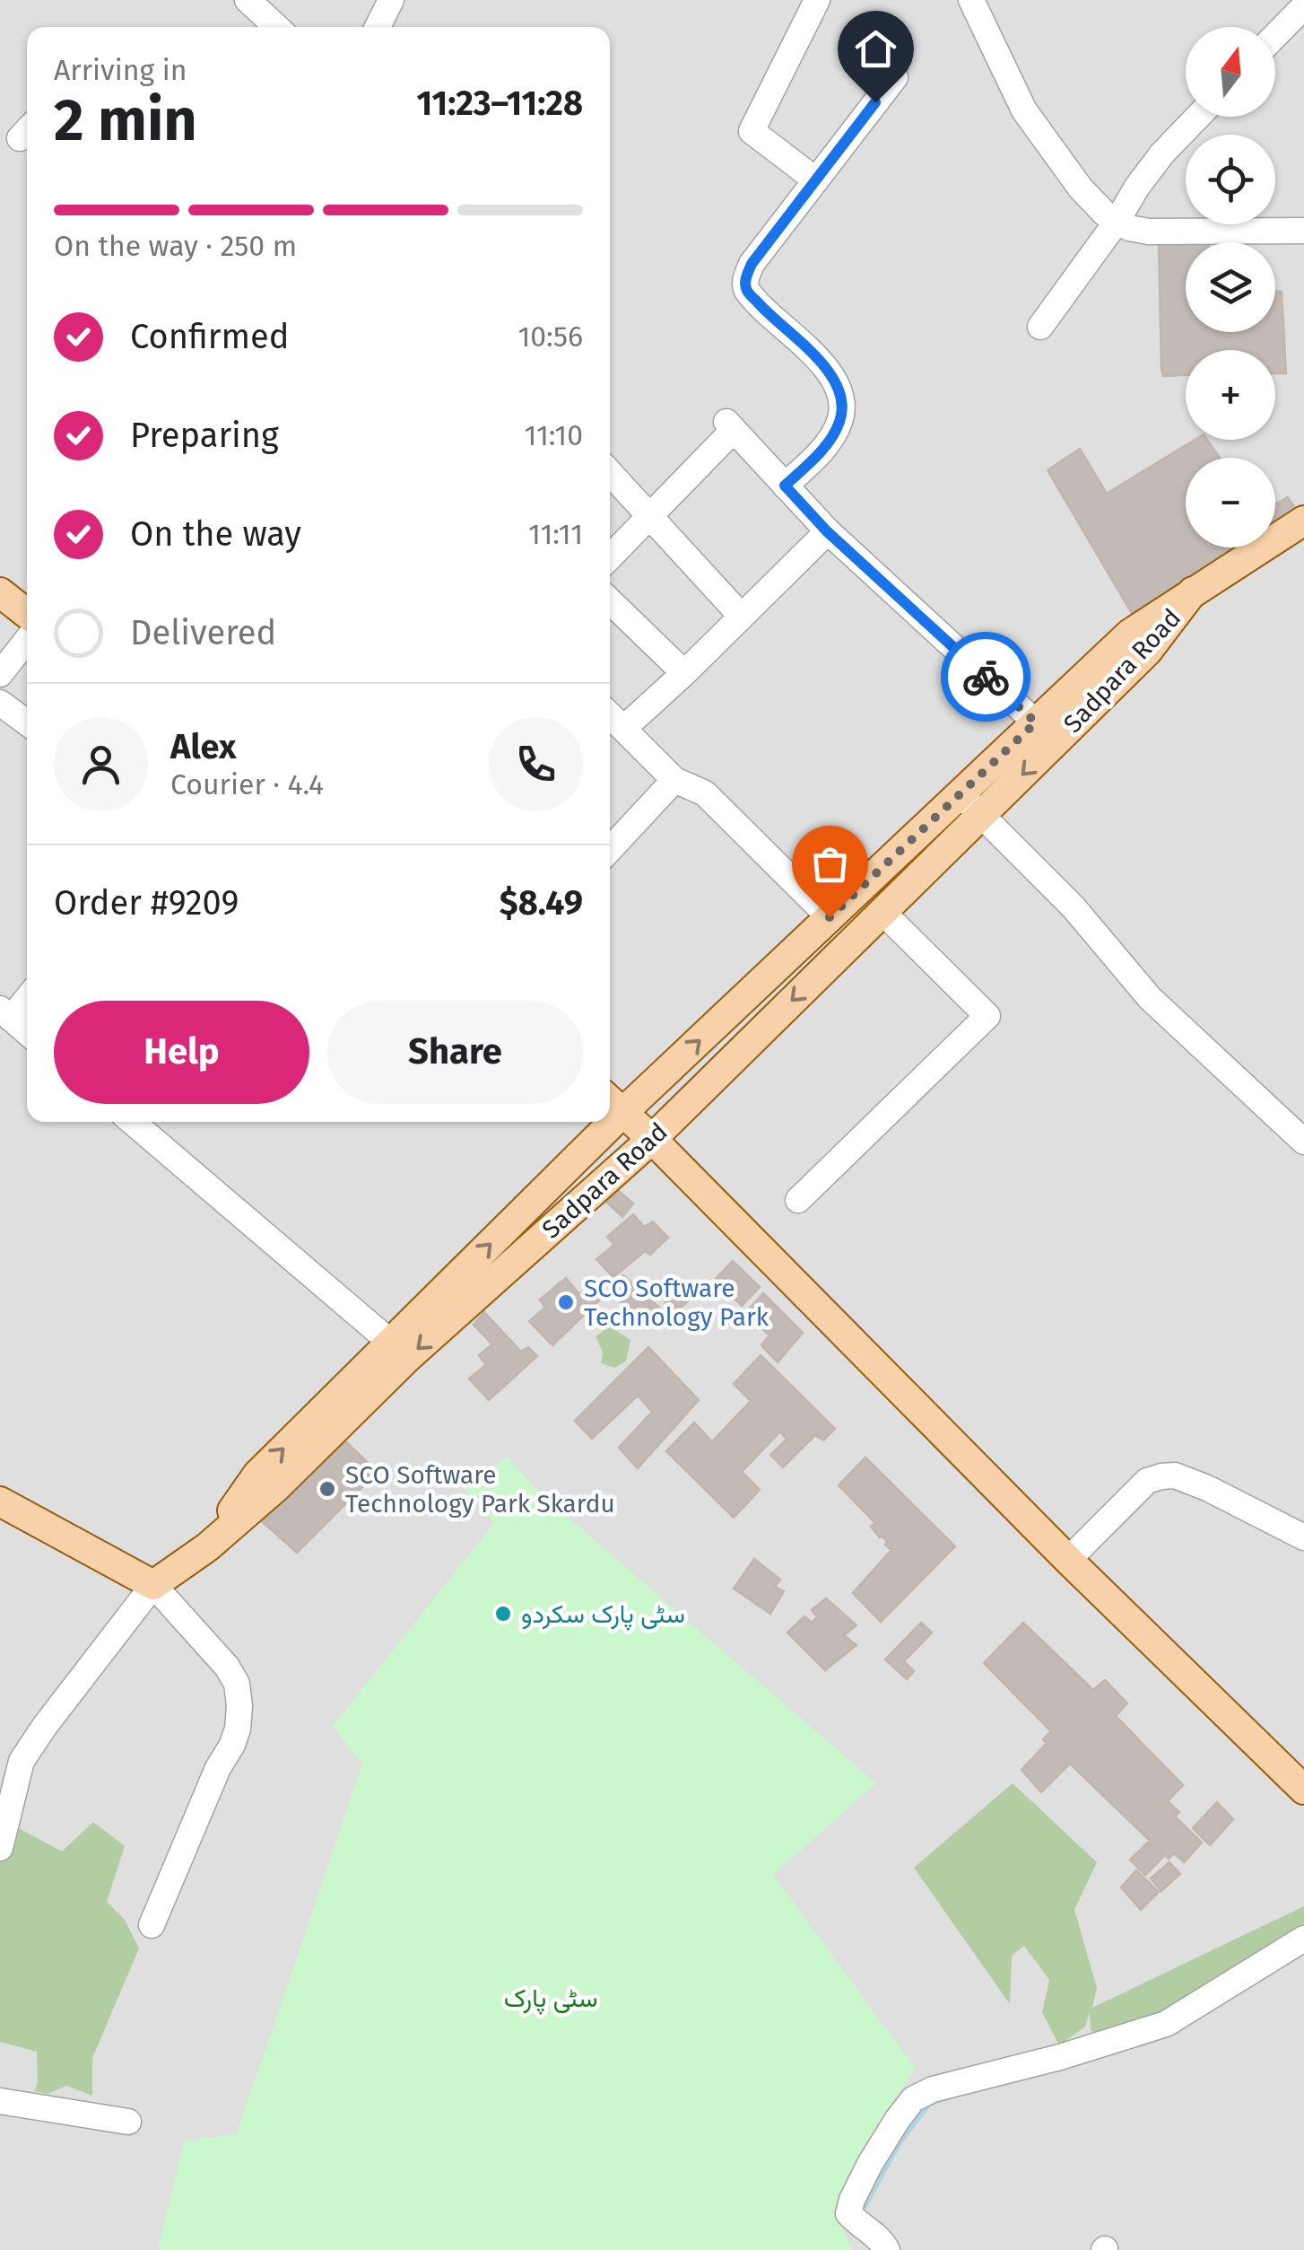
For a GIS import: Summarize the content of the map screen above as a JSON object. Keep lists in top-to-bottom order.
{
  "streets": {
    "main road": ["Sadpara Road"]
  },
  "parks": ["سٹی پارک"],
  "places": ["SCO Software Technology Park", "SCO Software Technology Park Skardu", "سٹی پارک سکردو"],
  "north": "top",
  "page": {
    "map_buttons": ["+", "−"],
    "heading": ["2 min", "Arriving in", "11:23–11:28"],
    "panel": [
      "Alex",
      "Courier · 4.4",
      "Order #9209",
      "$8.49"
    ],
    "bar": "On the way · 250 m",
    "list": [
      ["Confirmed", "10:56"],
      ["Preparing", "11:10"],
      ["On the way", "11:11"],
      "Delivered"
    ],
    "buttons": ["Help", "Share"]
  }
}
